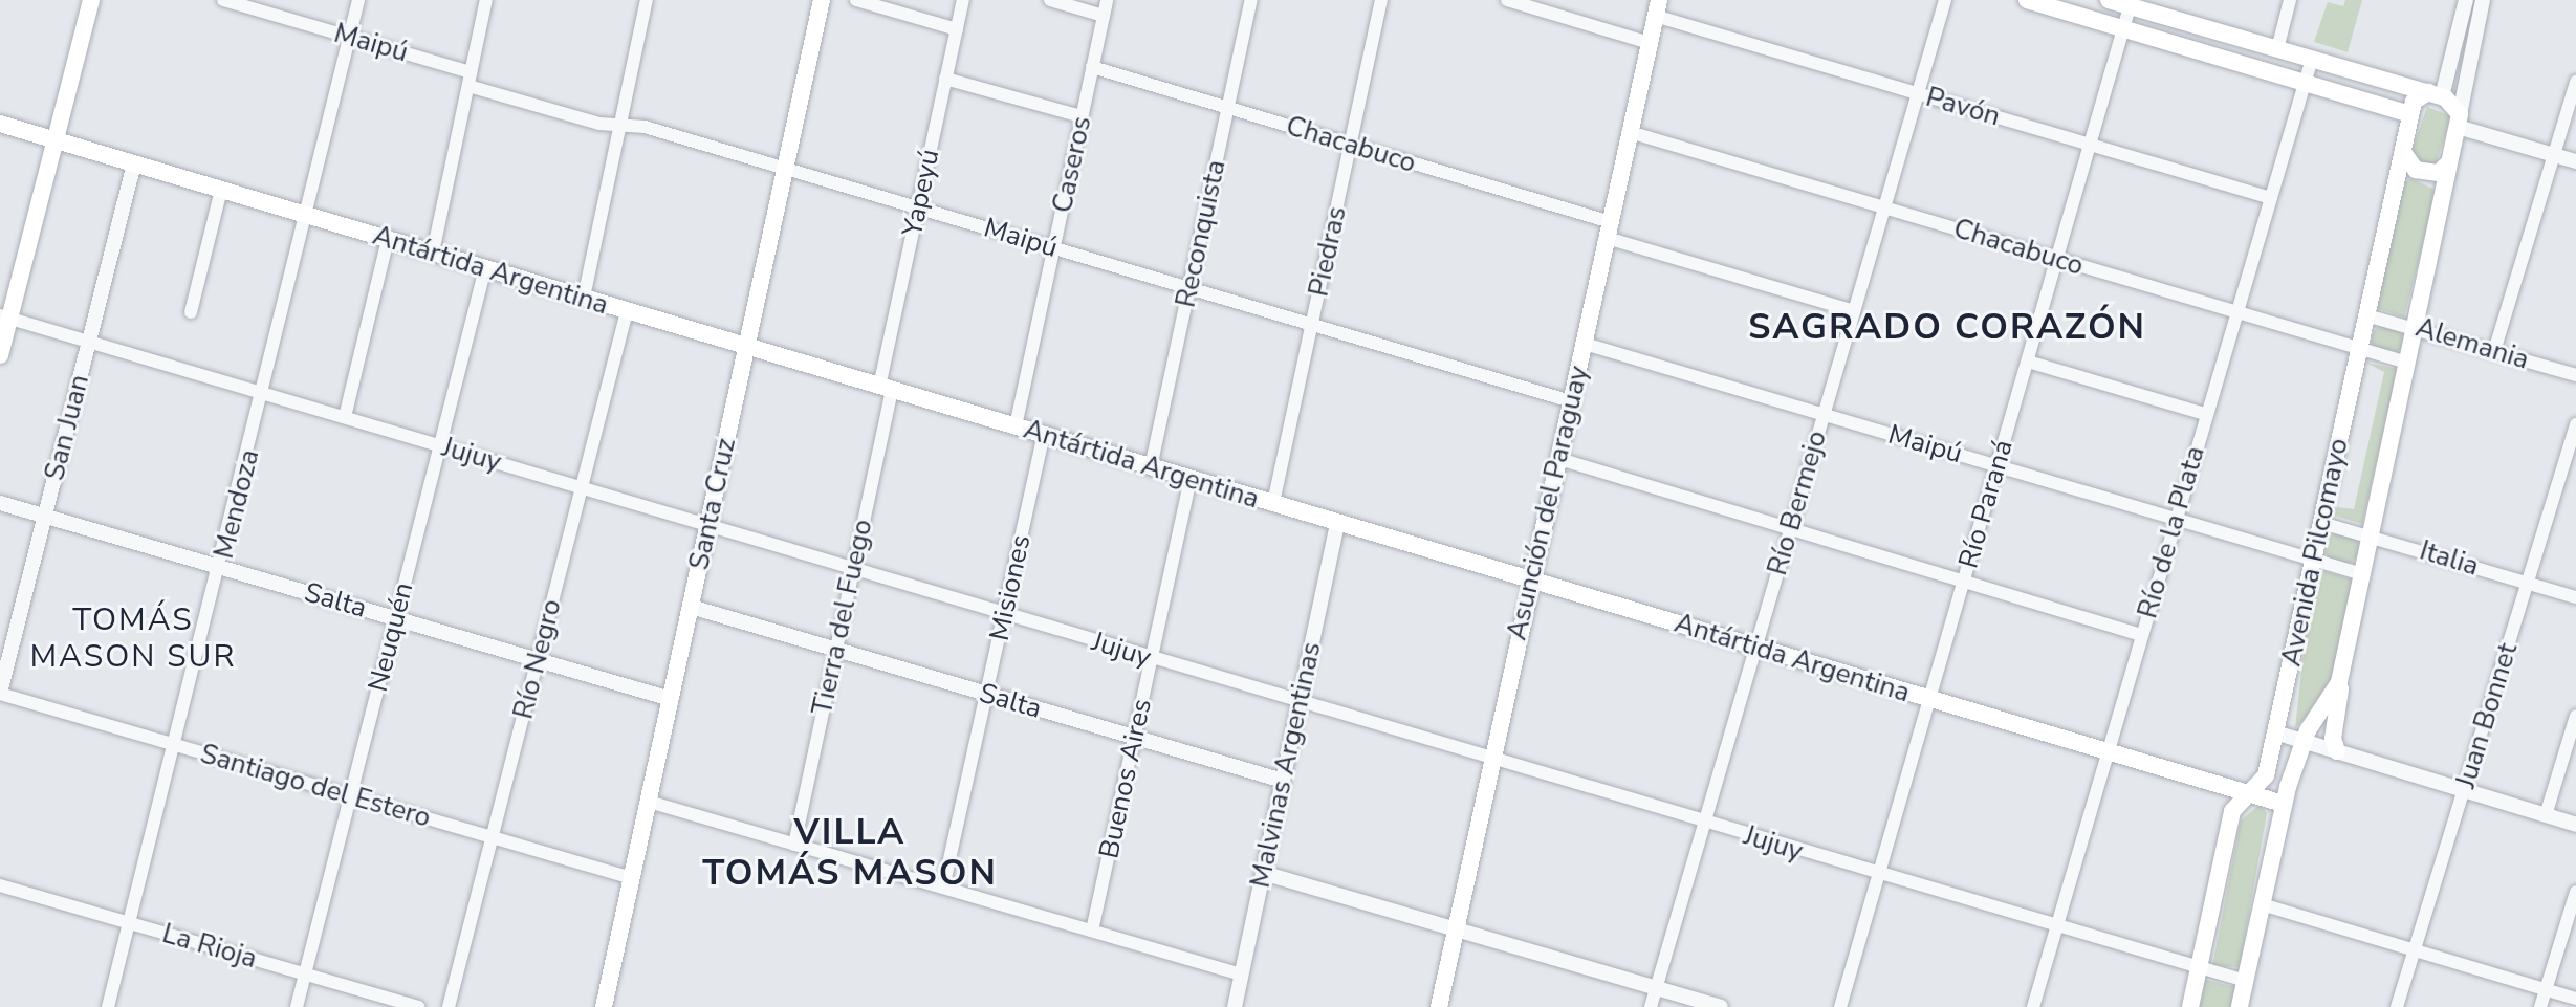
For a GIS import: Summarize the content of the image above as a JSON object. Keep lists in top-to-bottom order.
{
  "streets": {
    "main road": [
      "Antártida Argentina",
      "Asunción del Paraguay",
      "Santa Cruz",
      "Avenida Pilcomayo"
    ],
    "street": [
      "Maipú",
      "Pavón",
      "Chacabuco",
      "Caseros",
      "Yapeyú",
      "Reconquista",
      "Piedras",
      "Alemania",
      "San Juan",
      "Jujuy",
      "Río Bermejo",
      "Mendoza",
      "Río Paraná",
      "Río de la Plata",
      "Italia",
      "Misiones",
      "Salta",
      "Tierra del Fuego",
      "Neuquén",
      "Río Negro",
      "Juan Bonnet",
      "Malvinas Argentinas",
      "Buenos Aires",
      "Santiago del Estero",
      "La Rioja"
    ]
  },
  "crossings": [
    ["Maipú", "Caseros"],
    ["Maipú", "Yapeyú"],
    ["Maipú", "Reconquista"],
    ["Maipú", "Piedras"],
    ["Maipú", "Asunción del Paraguay"],
    ["Maipú", "Río Bermejo"],
    ["Maipú", "Mendoza"],
    ["Maipú", "Santa Cruz"],
    ["Maipú", "Río Paraná"],
    ["Maipú", "Río de la Plata"],
    ["Maipú", "Avenida Pilcomayo"],
    ["Pavón", "Asunción del Paraguay"],
    ["Pavón", "Río Bermejo"],
    ["Pavón", "Río Paraná"],
    ["Pavón", "Río de la Plata"],
    ["Chacabuco", "Caseros"],
    ["Chacabuco", "Reconquista"],
    ["Chacabuco", "Piedras"],
    ["Chacabuco", "Asunción del Paraguay"],
    ["Chacabuco", "Río Bermejo"],
    ["Chacabuco", "Río Paraná"],
    ["Chacabuco", "Río de la Plata"],
    ["Chacabuco", "Avenida Pilcomayo"],
    ["Caseros", "Antártida Argentina"],
    ["Yapeyú", "Antártida Argentina"],
    ["Yapeyú", "Tierra del Fuego"],
    ["Reconquista", "Antártida Argentina"],
    ["Piedras", "Antártida Argentina"],
    ["Antártida Argentina", "San Juan"],
    ["Antártida Argentina", "Asunción del Paraguay"],
    ["Antártida Argentina", "Río Bermejo"],
    ["Antártida Argentina", "Mendoza"],
    ["Antártida Argentina", "Santa Cruz"],
    ["Antártida Argentina", "Río Paraná"],
    ["Antártida Argentina", "Río de la Plata"],
    ["Antártida Argentina", "Avenida Pilcomayo"],
    ["Antártida Argentina", "Misiones"],
    ["Antártida Argentina", "Tierra del Fuego"],
    ["Antártida Argentina", "Neuquén"],
    ["Antártida Argentina", "Río Negro"],
    ["Antártida Argentina", "Malvinas Argentinas"],
    ["Antártida Argentina", "Buenos Aires"],
    ["Alemania", "Avenida Pilcomayo"],
    ["San Juan", "Jujuy"],
    ["San Juan", "Salta"],
    ["San Juan", "Santiago del Estero"],
    ["Jujuy", "Asunción del Paraguay"],
    ["Jujuy", "Río Bermejo"],
    ["Jujuy", "Mendoza"],
    ["Jujuy", "Santa Cruz"],
    ["Jujuy", "Río Paraná"],
    ["Jujuy", "Río de la Plata"],
    ["Jujuy", "Avenida Pilcomayo"],
    ["Jujuy", "Misiones"],
    ["Jujuy", "Tierra del Fuego"],
    ["Jujuy", "Neuquén"],
    ["Jujuy", "Río Negro"],
    ["Jujuy", "Malvinas Argentinas"],
    ["Jujuy", "Buenos Aires"],
    ["Mendoza", "Salta"],
    ["Mendoza", "Santiago del Estero"],
    ["Mendoza", "La Rioja"],
    ["Santa Cruz", "Salta"],
    ["Santa Cruz", "Santiago del Estero"],
    ["Avenida Pilcomayo", "Italia"],
    ["Italia", "Juan Bonnet"],
    ["Misiones", "Salta"],
    ["Salta", "Tierra del Fuego"],
    ["Salta", "Neuquén"],
    ["Salta", "Río Negro"],
    ["Salta", "Malvinas Argentinas"],
    ["Salta", "Buenos Aires"],
    ["Neuquén", "Santiago del Estero"],
    ["Neuquén", "La Rioja"],
    ["Río Negro", "Santiago del Estero"]
  ],
  "districts": ["SAGRADO CORAZÓN", "TOMÁS MASON SUR", "VILLA TOMÁS MASON"]
}
